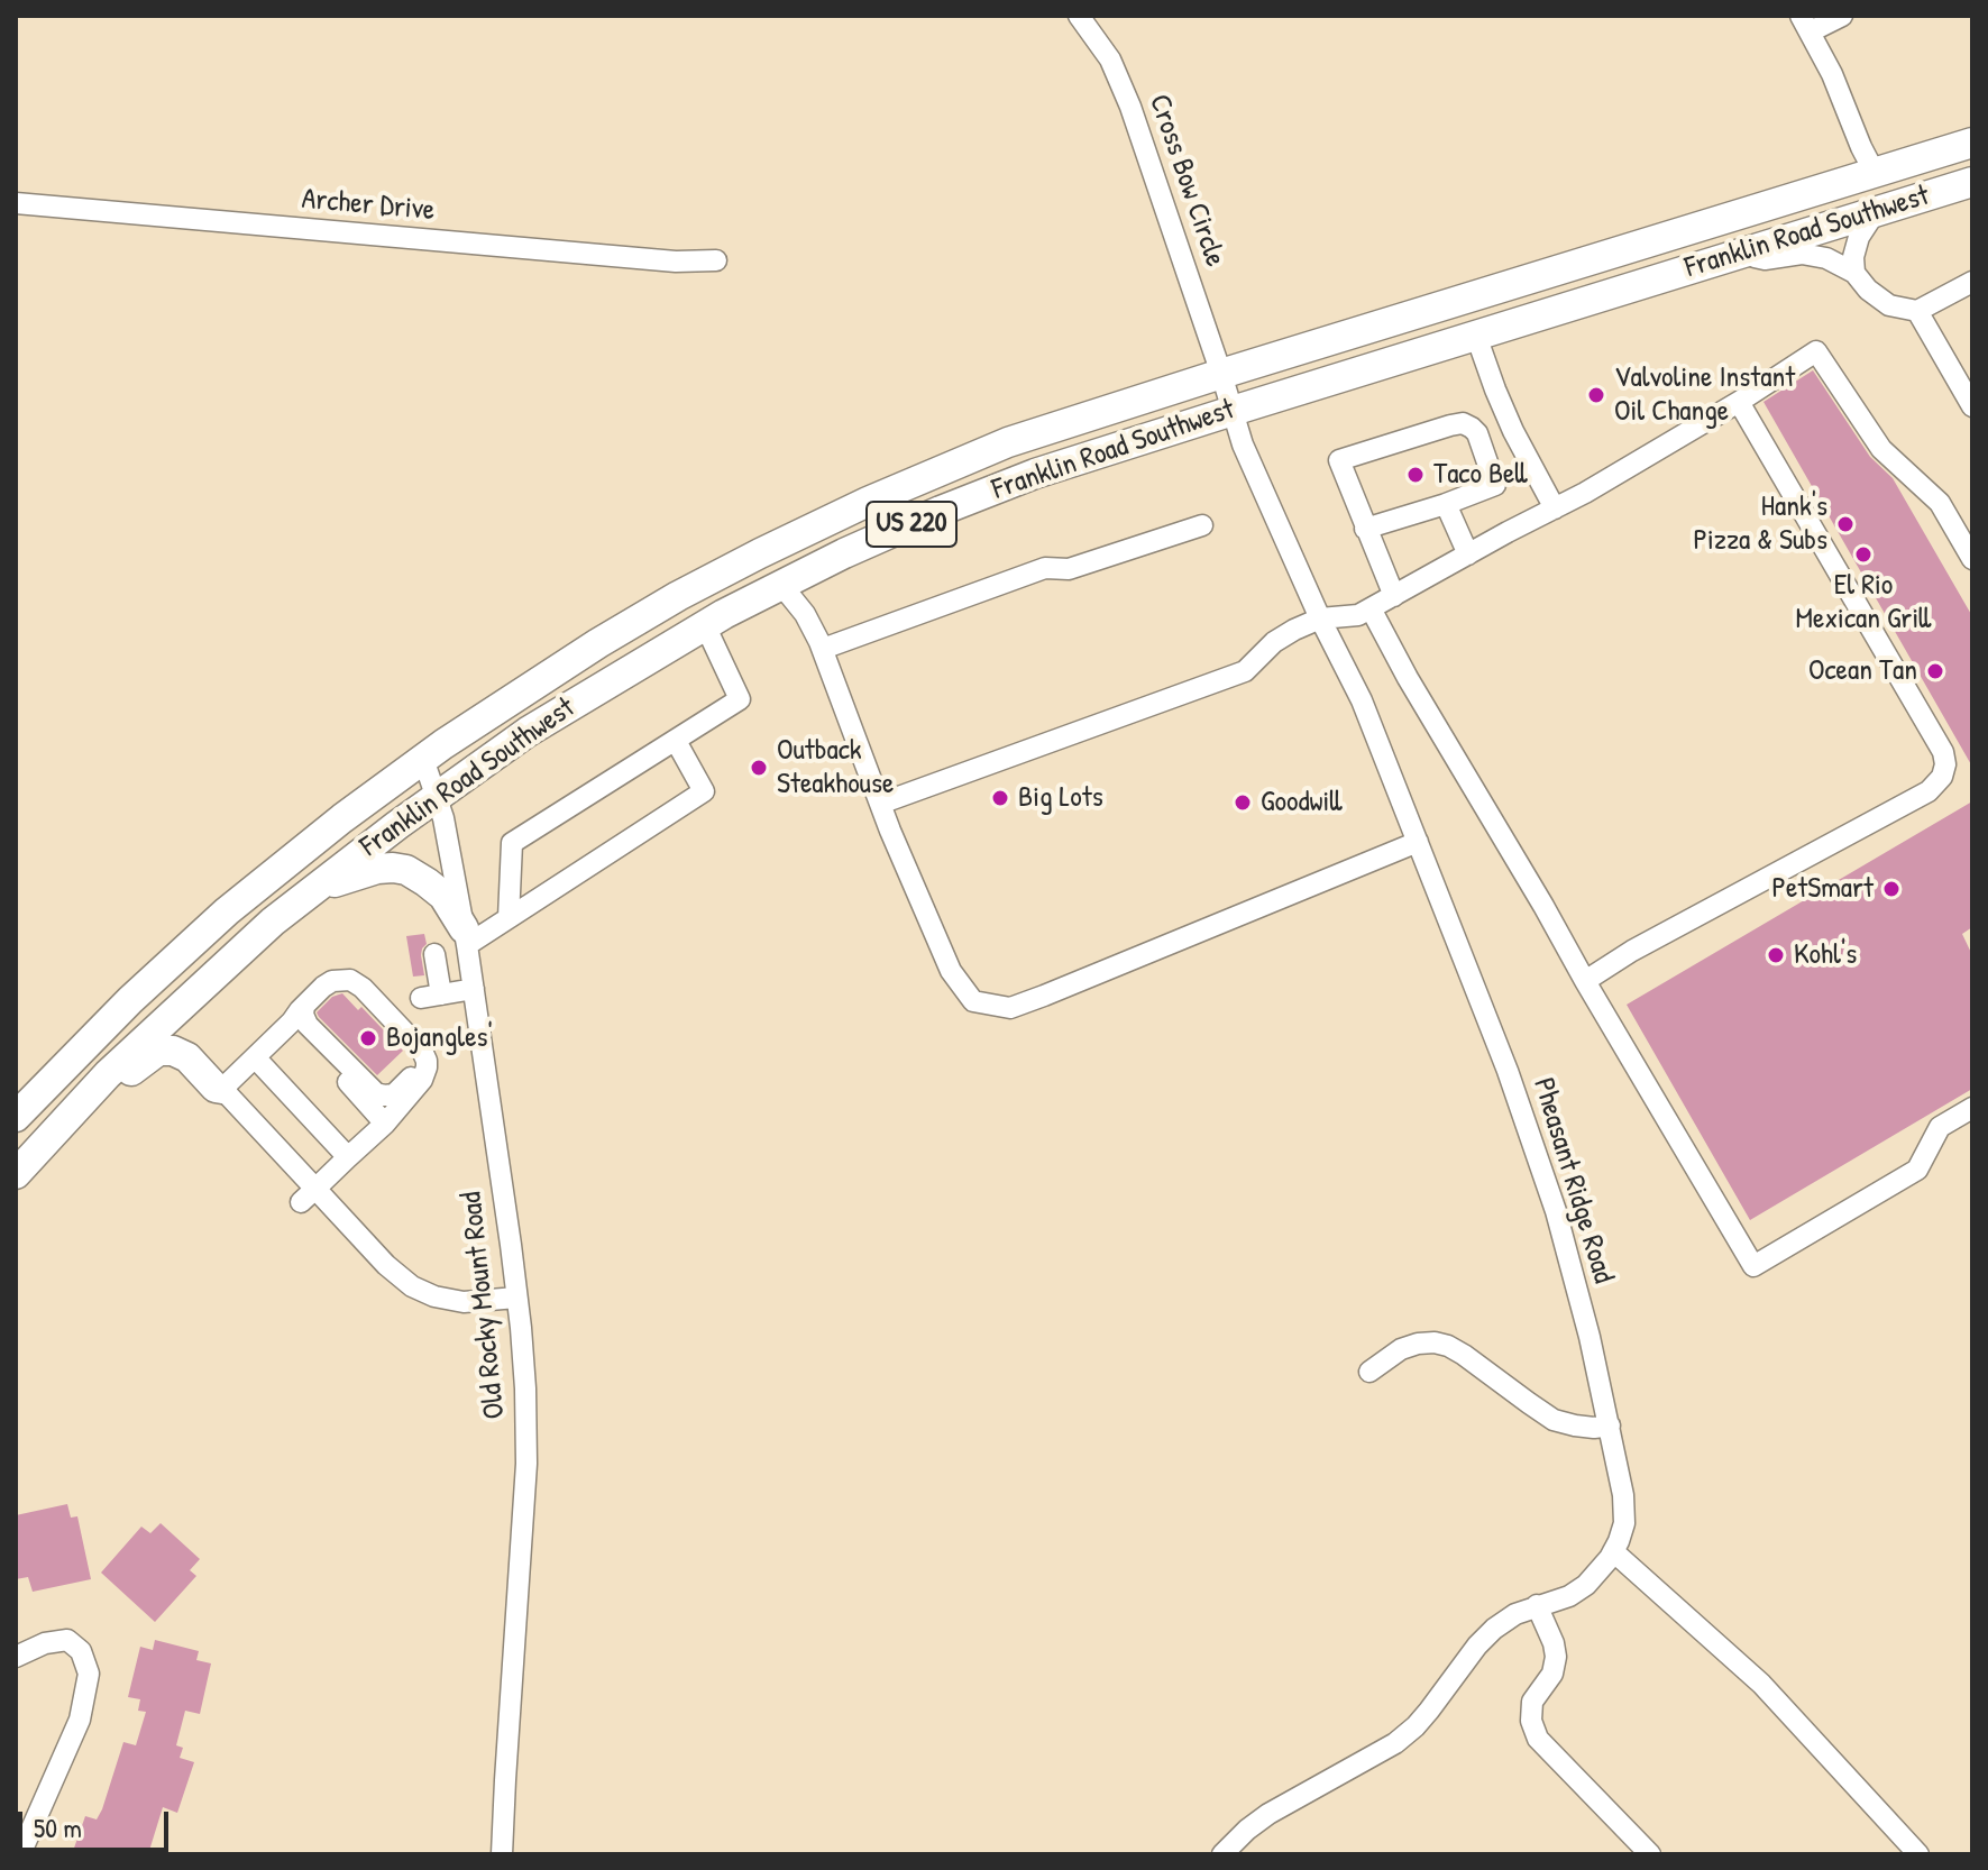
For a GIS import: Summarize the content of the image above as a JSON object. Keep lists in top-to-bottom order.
{
  "streets": {
    "highway": ["Franklin Road Southwest", "US 220"],
    "street": [
      "Cross Bow Circle",
      "Archer Drive",
      "Pheasant Ridge Road",
      "Old Rocky Mount Road"
    ]
  },
  "crossings": [
    ["Cross Bow Circle", "Franklin Road Southwest"],
    ["Cross Bow Circle", "Pheasant Ridge Road"],
    ["Franklin Road Southwest", "Pheasant Ridge Road"],
    ["Franklin Road Southwest", "Old Rocky Mount Road"]
  ],
  "places": [
    "Valvoline Instant Oil Change",
    "Taco Bell",
    "Hank's Pizza & Subs",
    "El Rio Mexican Grill",
    "Ocean Tan",
    "Outback Steakhouse",
    "Big Lots",
    "Goodwill",
    "PetSmart",
    "Kohl's",
    "Bojangles'"
  ],
  "scale_bar": "50 m"
}
